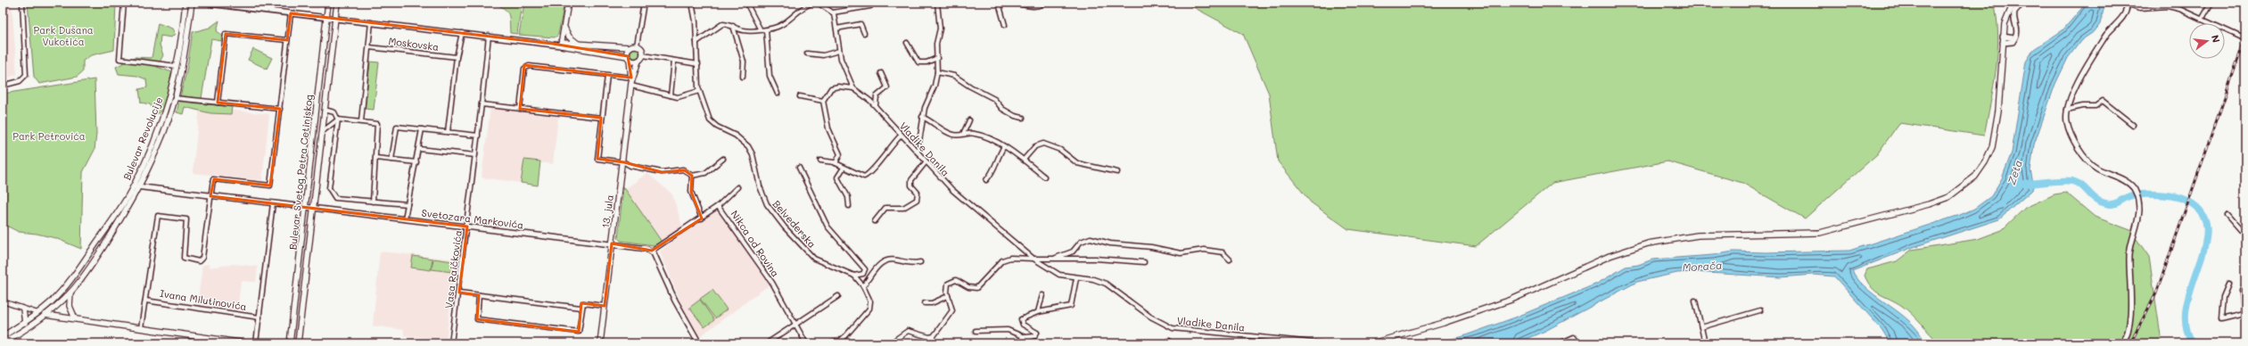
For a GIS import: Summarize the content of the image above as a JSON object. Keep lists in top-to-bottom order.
{
  "streets": {
    "main road": [
      "Moskovska",
      "Bulevar Revolucije",
      "Bulevar Svetog Petra Cetinjskog",
      "13. jula"
    ],
    "street": [
      "Vladike Danila",
      "Svetozara Markovića",
      "Belvederska",
      "Nikca od Rovina",
      "Vasa Raičkovića",
      "Ivana Milutinovića"
    ]
  },
  "crossings": [
    ["Moskovska", "Bulevar Svetog Petra Cetinjskog"],
    ["Moskovska", "Vasa Raičkovića"],
    ["Bulevar Revolucije", "Svetozara Markovića"],
    ["Bulevar Svetog Petra Cetinjskog", "Svetozara Markovića"],
    ["13. jula", "Svetozara Markovića"],
    ["Svetozara Markovića", "Nikca od Rovina"],
    ["Svetozara Markovića", "Vasa Raičkovića"],
    ["Svetozara Markovića", "Ivana Milutinovića"]
  ],
  "water": ["Zeta", "Morača"],
  "parks": ["Park Dušana Vukotića", "Park Petrovića"],
  "north": "right"
}
